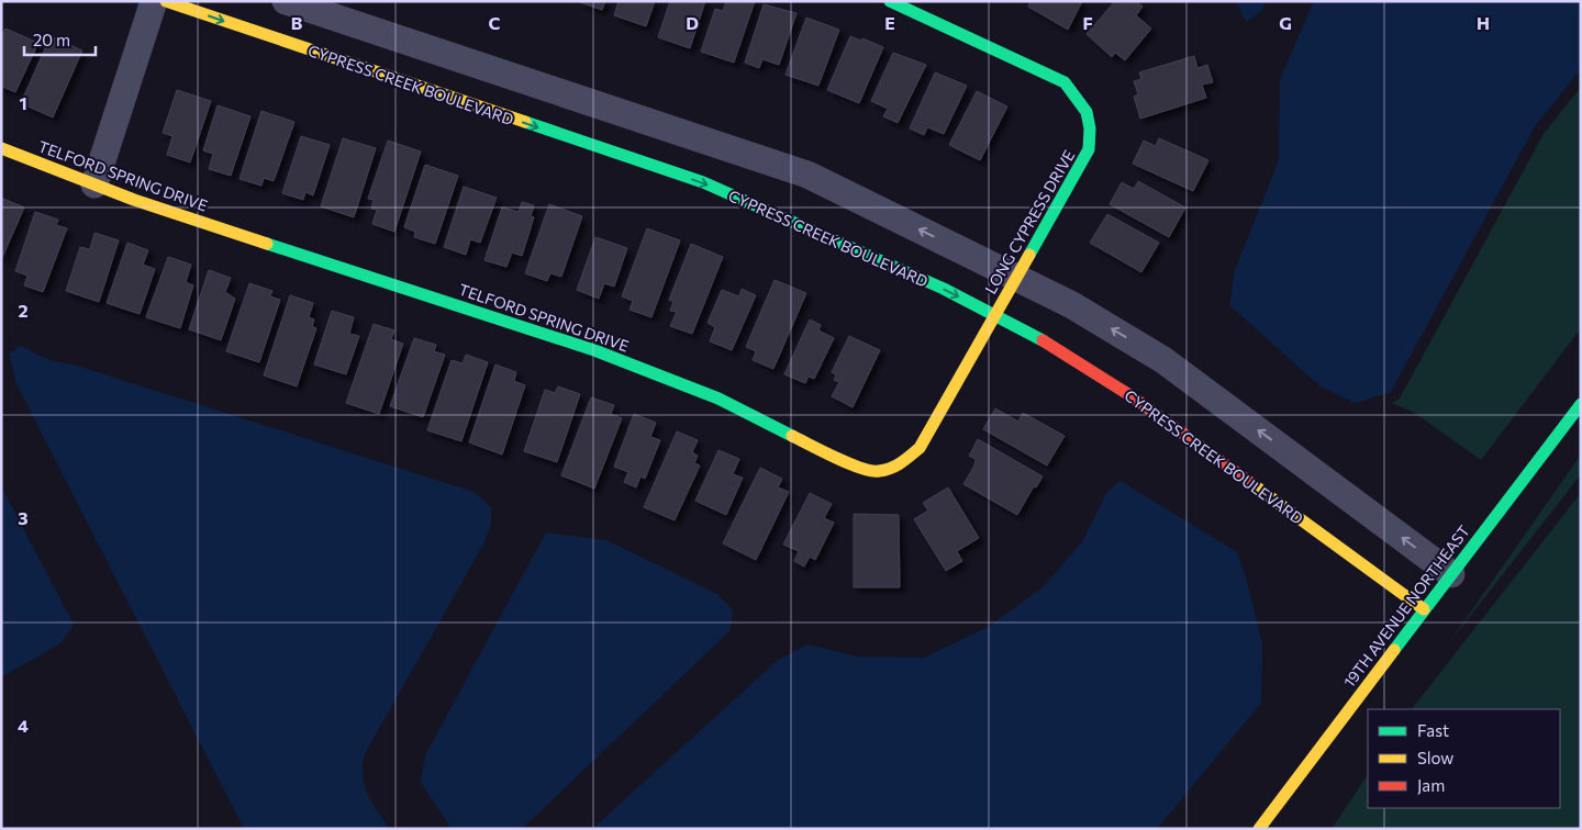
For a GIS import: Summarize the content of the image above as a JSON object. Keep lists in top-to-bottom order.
{
  "streets": {
    "street": [
      "CYPRESS CREEK BOULEVARD",
      "TELFORD SPRING DRIVE",
      "LONG CYPRESS DRIVE",
      "19TH AVENUE NORTHEAST"
    ]
  },
  "crossings": [
    ["CYPRESS CREEK BOULEVARD", "TELFORD SPRING DRIVE"],
    ["CYPRESS CREEK BOULEVARD", "LONG CYPRESS DRIVE"],
    ["CYPRESS CREEK BOULEVARD", "19TH AVENUE NORTHEAST"],
    ["TELFORD SPRING DRIVE", "LONG CYPRESS DRIVE"]
  ],
  "legend": ["Fast", "Slow", "Jam"],
  "scale_bar": "20 m",
  "grid": {
    "columns": [
      "B",
      "C",
      "D",
      "E",
      "F",
      "G",
      "H"
    ],
    "rows": [
      "1",
      "2",
      "3",
      "4"
    ]
  }
}
